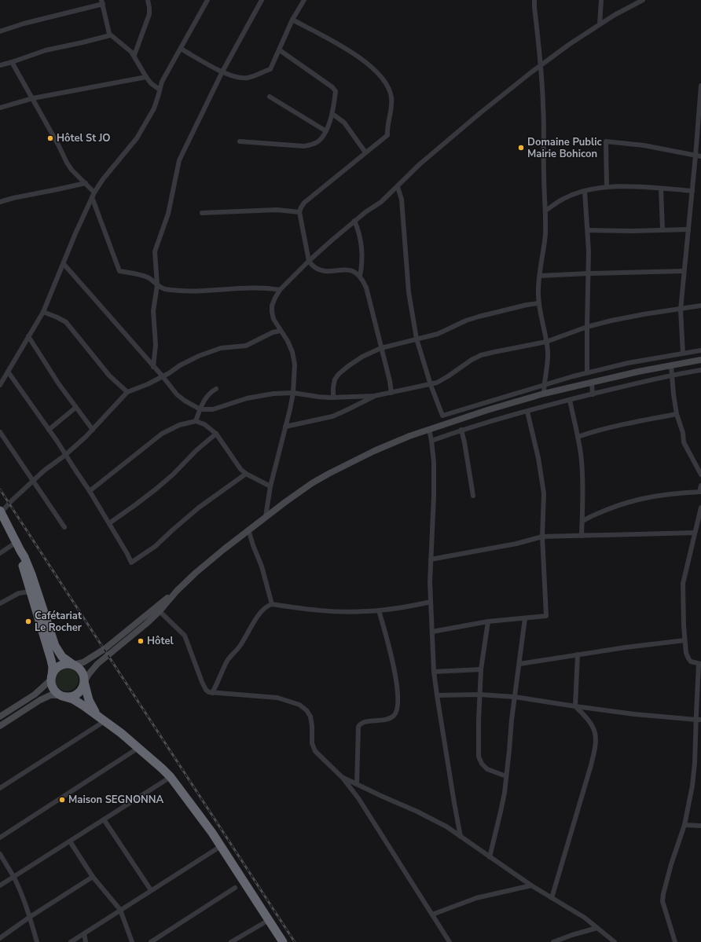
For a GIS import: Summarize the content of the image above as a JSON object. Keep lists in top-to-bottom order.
{
  "places": [
    "Hôtel St JO",
    "Domaine Public Mairie Bohicon",
    "Cafétariat Le Rocher",
    "Hôtel",
    "Maison SEGNONNA"
  ]
}
